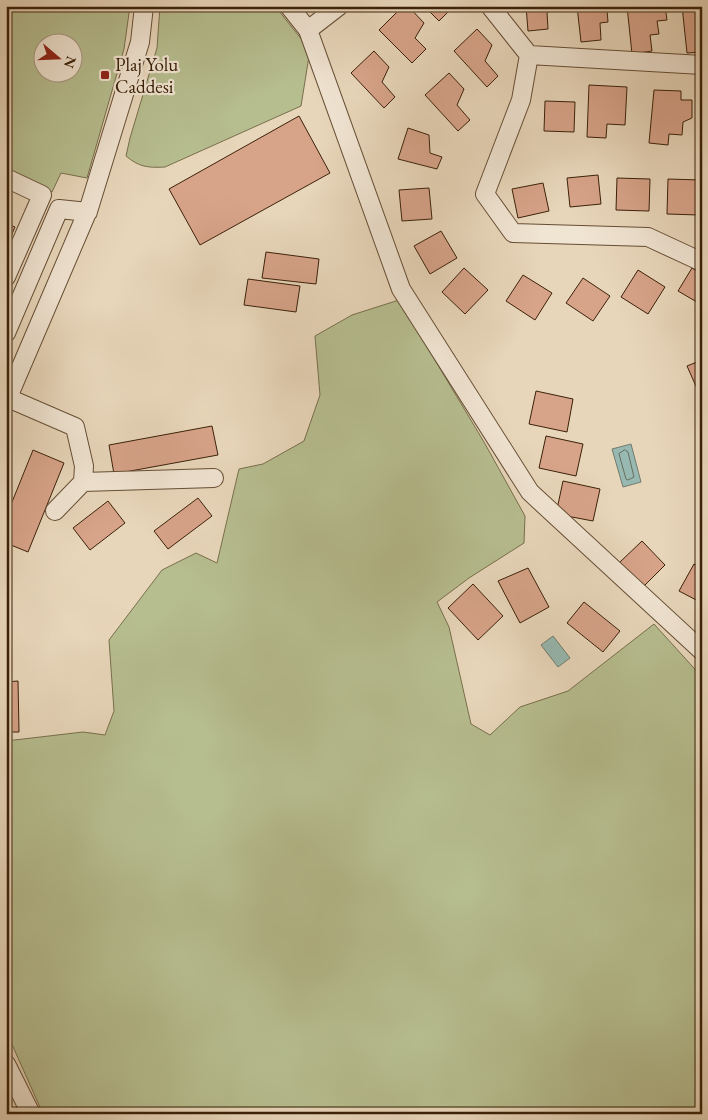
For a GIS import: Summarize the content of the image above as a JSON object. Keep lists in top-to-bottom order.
{
  "places": {
    "transit": ["Plaj Yolu Caddesi"]
  },
  "north": "right"
}
